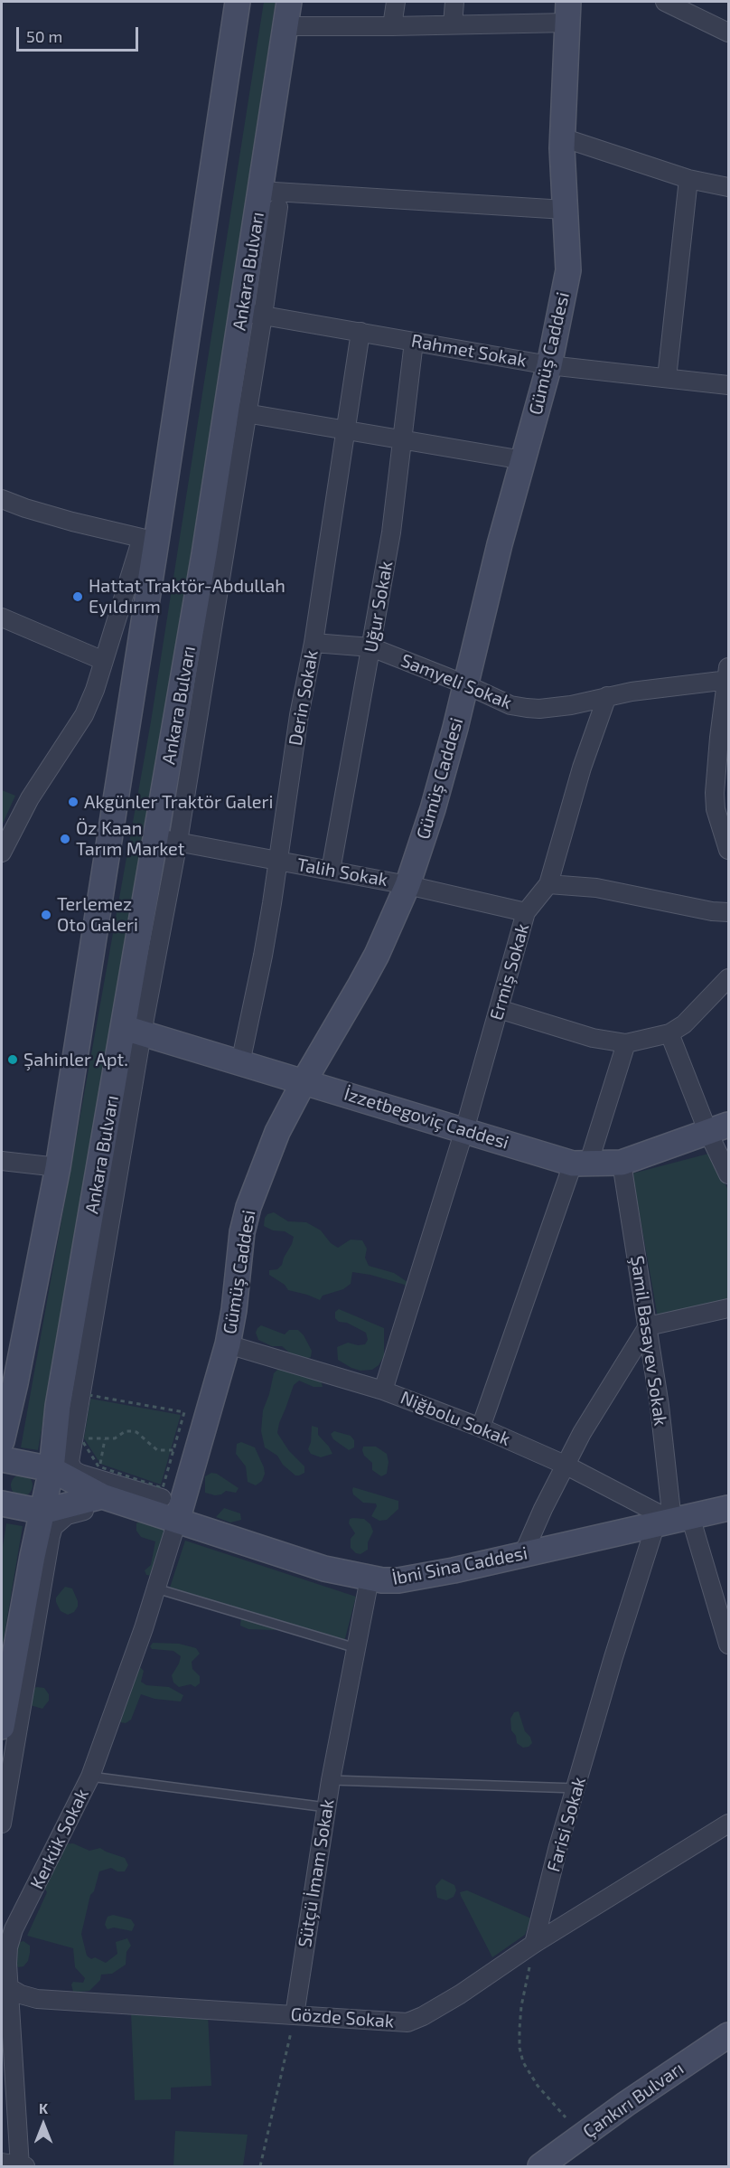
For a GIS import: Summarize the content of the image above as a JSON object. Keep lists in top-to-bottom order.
{
  "streets": {
    "main road": [
      "Ankara Bulvarı",
      "Gümüş Caddesi",
      "İzzetbegoviç Caddesi",
      "İbni Sina Caddesi",
      "Çankırı Bulvarı"
    ],
    "street": [
      "Rahmet Sokak",
      "Uğur Sokak",
      "Samyeli Sokak",
      "Derin Sokak",
      "Talih Sokak",
      "Ermiş Sokak",
      "Şamil Basayev Sokak",
      "Niğbolu Sokak",
      "Farisi Sokak",
      "Kerkük Sokak",
      "Sütçü İmam Sokak",
      "Gözde Sokak"
    ]
  },
  "crossings": [
    ["Ankara Bulvarı", "Rahmet Sokak"],
    ["Ankara Bulvarı", "Talih Sokak"],
    ["Ankara Bulvarı", "İzzetbegoviç Caddesi"],
    ["Ankara Bulvarı", "İbni Sina Caddesi"],
    ["Rahmet Sokak", "Gümüş Caddesi"],
    ["Rahmet Sokak", "Uğur Sokak"],
    ["Rahmet Sokak", "Derin Sokak"],
    ["Gümüş Caddesi", "Samyeli Sokak"],
    ["Gümüş Caddesi", "Talih Sokak"],
    ["Gümüş Caddesi", "İzzetbegoviç Caddesi"],
    ["Gümüş Caddesi", "Niğbolu Sokak"],
    ["Gümüş Caddesi", "İbni Sina Caddesi"],
    ["Gümüş Caddesi", "Kerkük Sokak"],
    ["Uğur Sokak", "Samyeli Sokak"],
    ["Uğur Sokak", "Talih Sokak"],
    ["Samyeli Sokak", "Derin Sokak"],
    ["Samyeli Sokak", "Ermiş Sokak"],
    ["Derin Sokak", "Talih Sokak"],
    ["Derin Sokak", "İzzetbegoviç Caddesi"],
    ["Talih Sokak", "Ermiş Sokak"],
    ["Ermiş Sokak", "İzzetbegoviç Caddesi"],
    ["Ermiş Sokak", "Niğbolu Sokak"],
    ["İzzetbegoviç Caddesi", "Şamil Basayev Sokak"],
    ["Şamil Basayev Sokak", "Niğbolu Sokak"],
    ["Şamil Basayev Sokak", "İbni Sina Caddesi"],
    ["Şamil Basayev Sokak", "Farisi Sokak"],
    ["Niğbolu Sokak", "İbni Sina Caddesi"],
    ["Niğbolu Sokak", "Farisi Sokak"],
    ["İbni Sina Caddesi", "Farisi Sokak"],
    ["İbni Sina Caddesi", "Kerkük Sokak"],
    ["İbni Sina Caddesi", "Sütçü İmam Sokak"],
    ["Farisi Sokak", "Gözde Sokak"],
    ["Kerkük Sokak", "Gözde Sokak"],
    ["Sütçü İmam Sokak", "Gözde Sokak"]
  ],
  "places": [
    "Hattat Traktör-Abdullah Eyıldırım",
    "Akgünler Traktör Galeri",
    "Öz Kaan Tarım Market",
    "Terlemez Oto Galeri",
    "Şahinler Apt."
  ],
  "scale_bar": "50 m",
  "north": "top"
}
